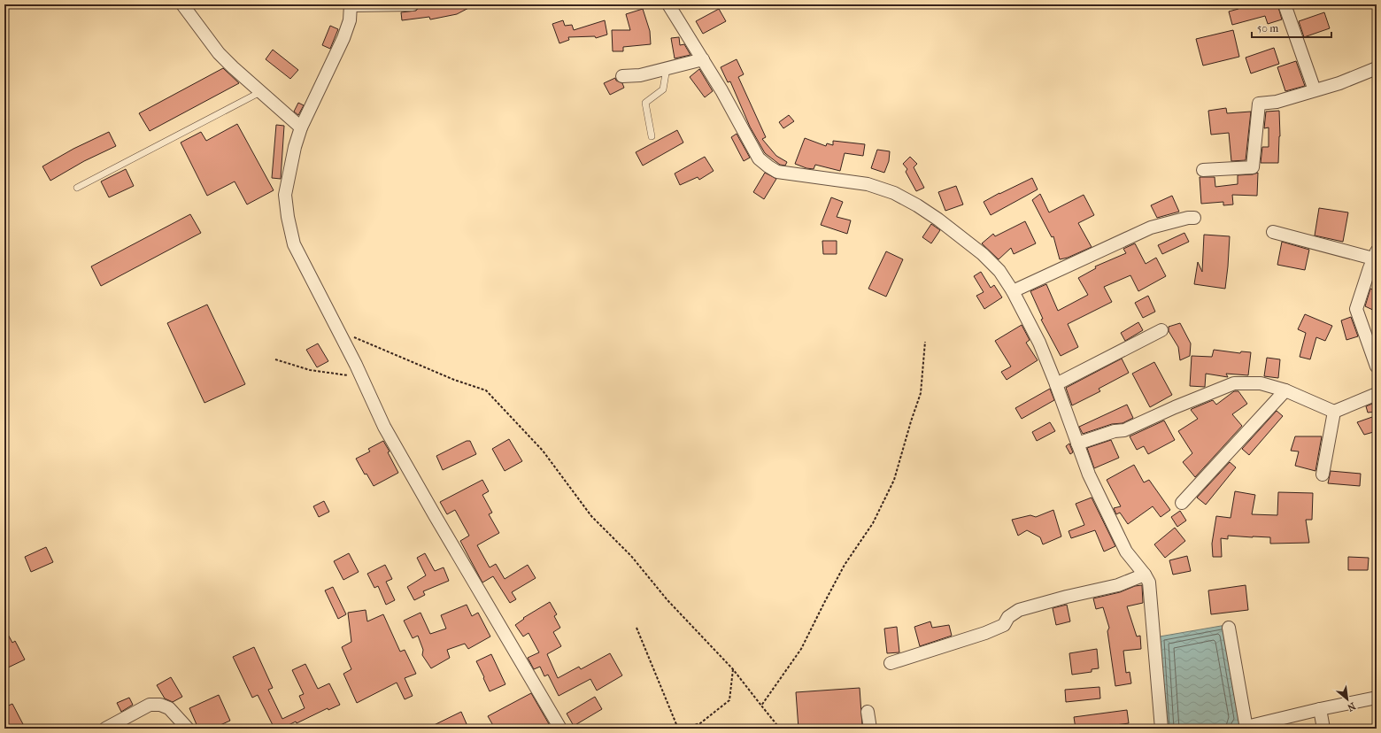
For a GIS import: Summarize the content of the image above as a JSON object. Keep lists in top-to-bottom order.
{
  "scale_bar": "50 m",
  "north": "bottom right"
}
